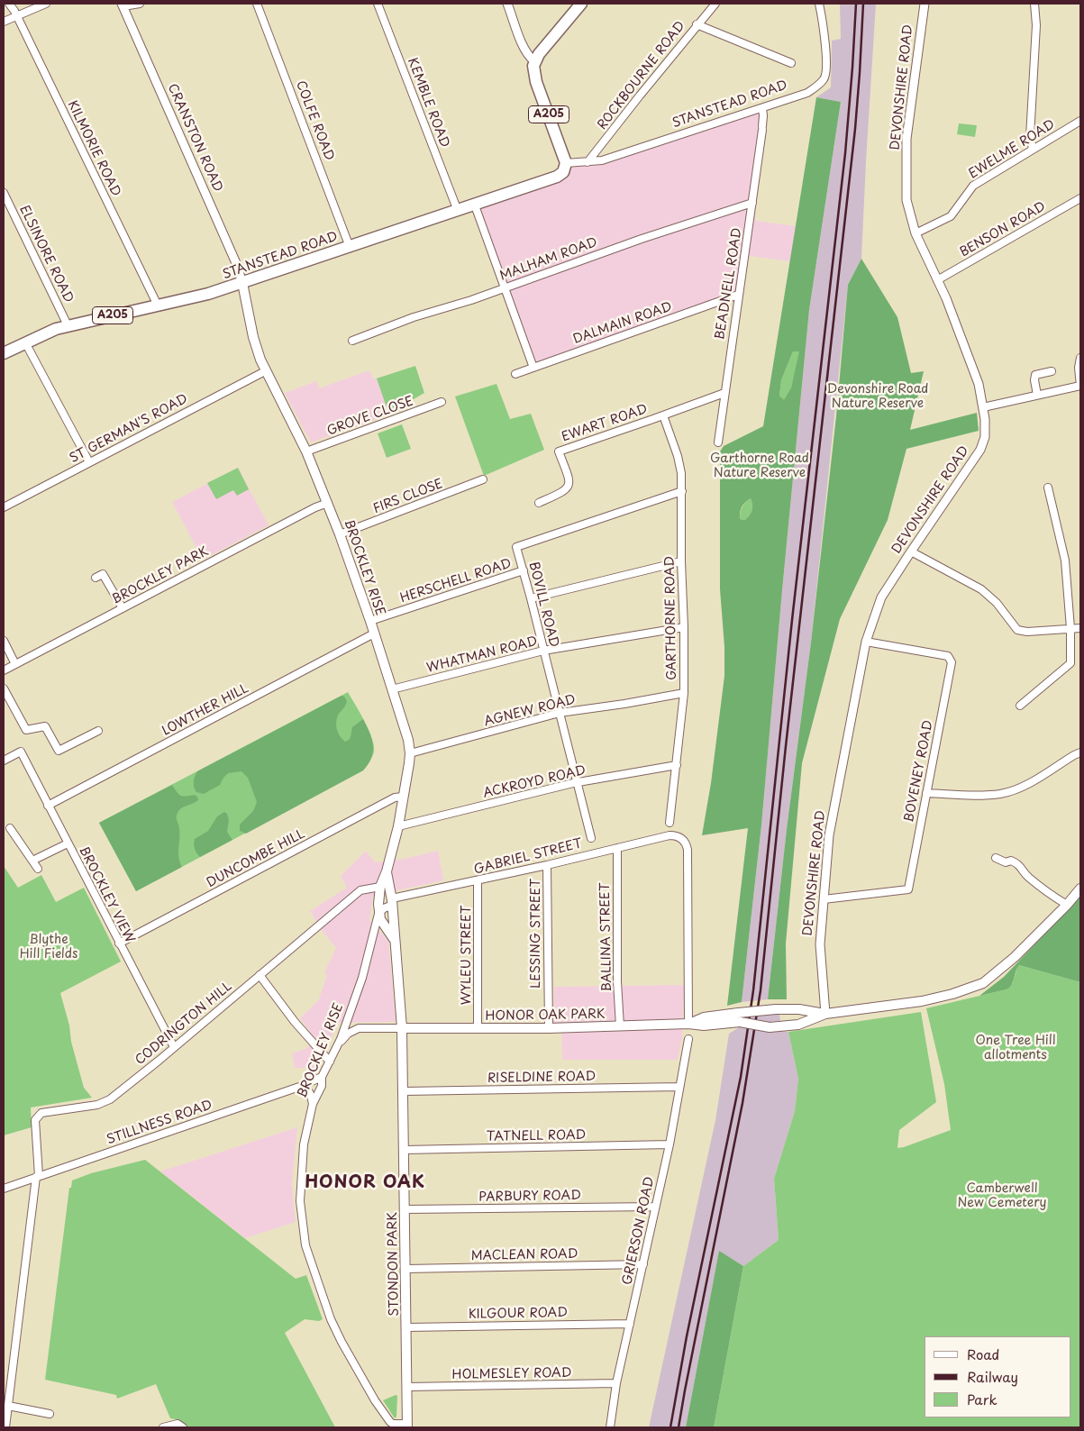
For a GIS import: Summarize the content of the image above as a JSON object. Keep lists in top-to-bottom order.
{
  "streets": {
    "highway": ["STANSTEAD ROAD", "A205"],
    "main road": ["BROCKLEY RISE", "HONOR OAK PARK", "STONDON PARK"],
    "street": [
      "ROCKBOURNE ROAD",
      "DEVONSHIRE ROAD",
      "KEMBLE ROAD",
      "COLFE ROAD",
      "CRANSTON ROAD",
      "KILMORIE ROAD",
      "EWELME ROAD",
      "BENSON ROAD",
      "ELSINORE ROAD",
      "MALHAM ROAD",
      "BEADNELL ROAD",
      "DALMAIN ROAD",
      "GROVE CLOSE",
      "EWART ROAD",
      "ST GERMAN'S ROAD",
      "FIRS CLOSE",
      "BROCKLEY PARK",
      "HERSCHELL ROAD",
      "BOVILL ROAD",
      "GARTHORNE ROAD",
      "WHATMAN ROAD",
      "LOWTHER HILL",
      "AGNEW ROAD",
      "BOVENEY ROAD",
      "ACKROYD ROAD",
      "GABRIEL STREET",
      "DUNCOMBE HILL",
      "BROCKLEY VIEW",
      "LESSING STREET",
      "BALLINA STREET",
      "WYLEU STREET",
      "CODRINGTON HILL",
      "RISELDINE ROAD",
      "STILLNESS ROAD",
      "TATNELL ROAD",
      "PARBURY ROAD",
      "GRIERSON ROAD",
      "MACLEAN ROAD",
      "KILGOUR ROAD",
      "HOLMESLEY ROAD"
    ]
  },
  "crossings": [
    ["ROCKBOURNE ROAD", "STANSTEAD ROAD"],
    ["DEVONSHIRE ROAD", "EWELME ROAD"],
    ["DEVONSHIRE ROAD", "BENSON ROAD"],
    ["DEVONSHIRE ROAD", "BOVENEY ROAD"],
    ["DEVONSHIRE ROAD", "HONOR OAK PARK"],
    ["KEMBLE ROAD", "STANSTEAD ROAD"],
    ["STANSTEAD ROAD", "A205"],
    ["STANSTEAD ROAD", "COLFE ROAD"],
    ["STANSTEAD ROAD", "CRANSTON ROAD"],
    ["STANSTEAD ROAD", "KILMORIE ROAD"],
    ["STANSTEAD ROAD", "ELSINORE ROAD"],
    ["STANSTEAD ROAD", "BEADNELL ROAD"],
    ["STANSTEAD ROAD", "BROCKLEY RISE"],
    ["CRANSTON ROAD", "BROCKLEY RISE"],
    ["MALHAM ROAD", "BEADNELL ROAD"],
    ["BEADNELL ROAD", "DALMAIN ROAD"],
    ["BEADNELL ROAD", "EWART ROAD"],
    ["GROVE CLOSE", "BROCKLEY RISE"],
    ["EWART ROAD", "GARTHORNE ROAD"],
    ["ST GERMAN'S ROAD", "BROCKLEY RISE"],
    ["FIRS CLOSE", "BROCKLEY RISE"],
    ["BROCKLEY RISE", "BROCKLEY PARK"],
    ["BROCKLEY RISE", "HERSCHELL ROAD"],
    ["BROCKLEY RISE", "WHATMAN ROAD"],
    ["BROCKLEY RISE", "LOWTHER HILL"],
    ["BROCKLEY RISE", "AGNEW ROAD"],
    ["BROCKLEY RISE", "ACKROYD ROAD"],
    ["BROCKLEY RISE", "DUNCOMBE HILL"],
    ["BROCKLEY RISE", "STILLNESS ROAD"],
    ["BROCKLEY RISE", "STONDON PARK"],
    ["HERSCHELL ROAD", "BOVILL ROAD"],
    ["BOVILL ROAD", "GARTHORNE ROAD"],
    ["BOVILL ROAD", "WHATMAN ROAD"],
    ["BOVILL ROAD", "AGNEW ROAD"],
    ["BOVILL ROAD", "ACKROYD ROAD"],
    ["GARTHORNE ROAD", "WHATMAN ROAD"],
    ["GARTHORNE ROAD", "AGNEW ROAD"],
    ["GARTHORNE ROAD", "ACKROYD ROAD"],
    ["LOWTHER HILL", "BROCKLEY VIEW"],
    ["GABRIEL STREET", "LESSING STREET"],
    ["GABRIEL STREET", "BALLINA STREET"],
    ["GABRIEL STREET", "WYLEU STREET"],
    ["GABRIEL STREET", "HONOR OAK PARK"],
    ["GABRIEL STREET", "STONDON PARK"],
    ["DUNCOMBE HILL", "BROCKLEY VIEW"],
    ["BROCKLEY VIEW", "CODRINGTON HILL"],
    ["LESSING STREET", "HONOR OAK PARK"],
    ["BALLINA STREET", "HONOR OAK PARK"],
    ["WYLEU STREET", "HONOR OAK PARK"],
    ["HONOR OAK PARK", "STONDON PARK"],
    ["CODRINGTON HILL", "STILLNESS ROAD"],
    ["RISELDINE ROAD", "GRIERSON ROAD"],
    ["RISELDINE ROAD", "STONDON PARK"],
    ["TATNELL ROAD", "GRIERSON ROAD"],
    ["TATNELL ROAD", "STONDON PARK"],
    ["PARBURY ROAD", "GRIERSON ROAD"],
    ["PARBURY ROAD", "STONDON PARK"],
    ["GRIERSON ROAD", "MACLEAN ROAD"],
    ["GRIERSON ROAD", "KILGOUR ROAD"],
    ["GRIERSON ROAD", "HOLMESLEY ROAD"],
    ["MACLEAN ROAD", "STONDON PARK"],
    ["STONDON PARK", "KILGOUR ROAD"],
    ["STONDON PARK", "HOLMESLEY ROAD"]
  ],
  "districts": ["HONOR OAK"],
  "parks": [
    "Devonshire Road Nature Reserve",
    "Garthorne Road Nature Reserve",
    "Blythe Hill Fields",
    "One Tree Hill allotments",
    "Camberwell New Cemetery"
  ],
  "legend": ["Road", "Railway", "Park"]
}
